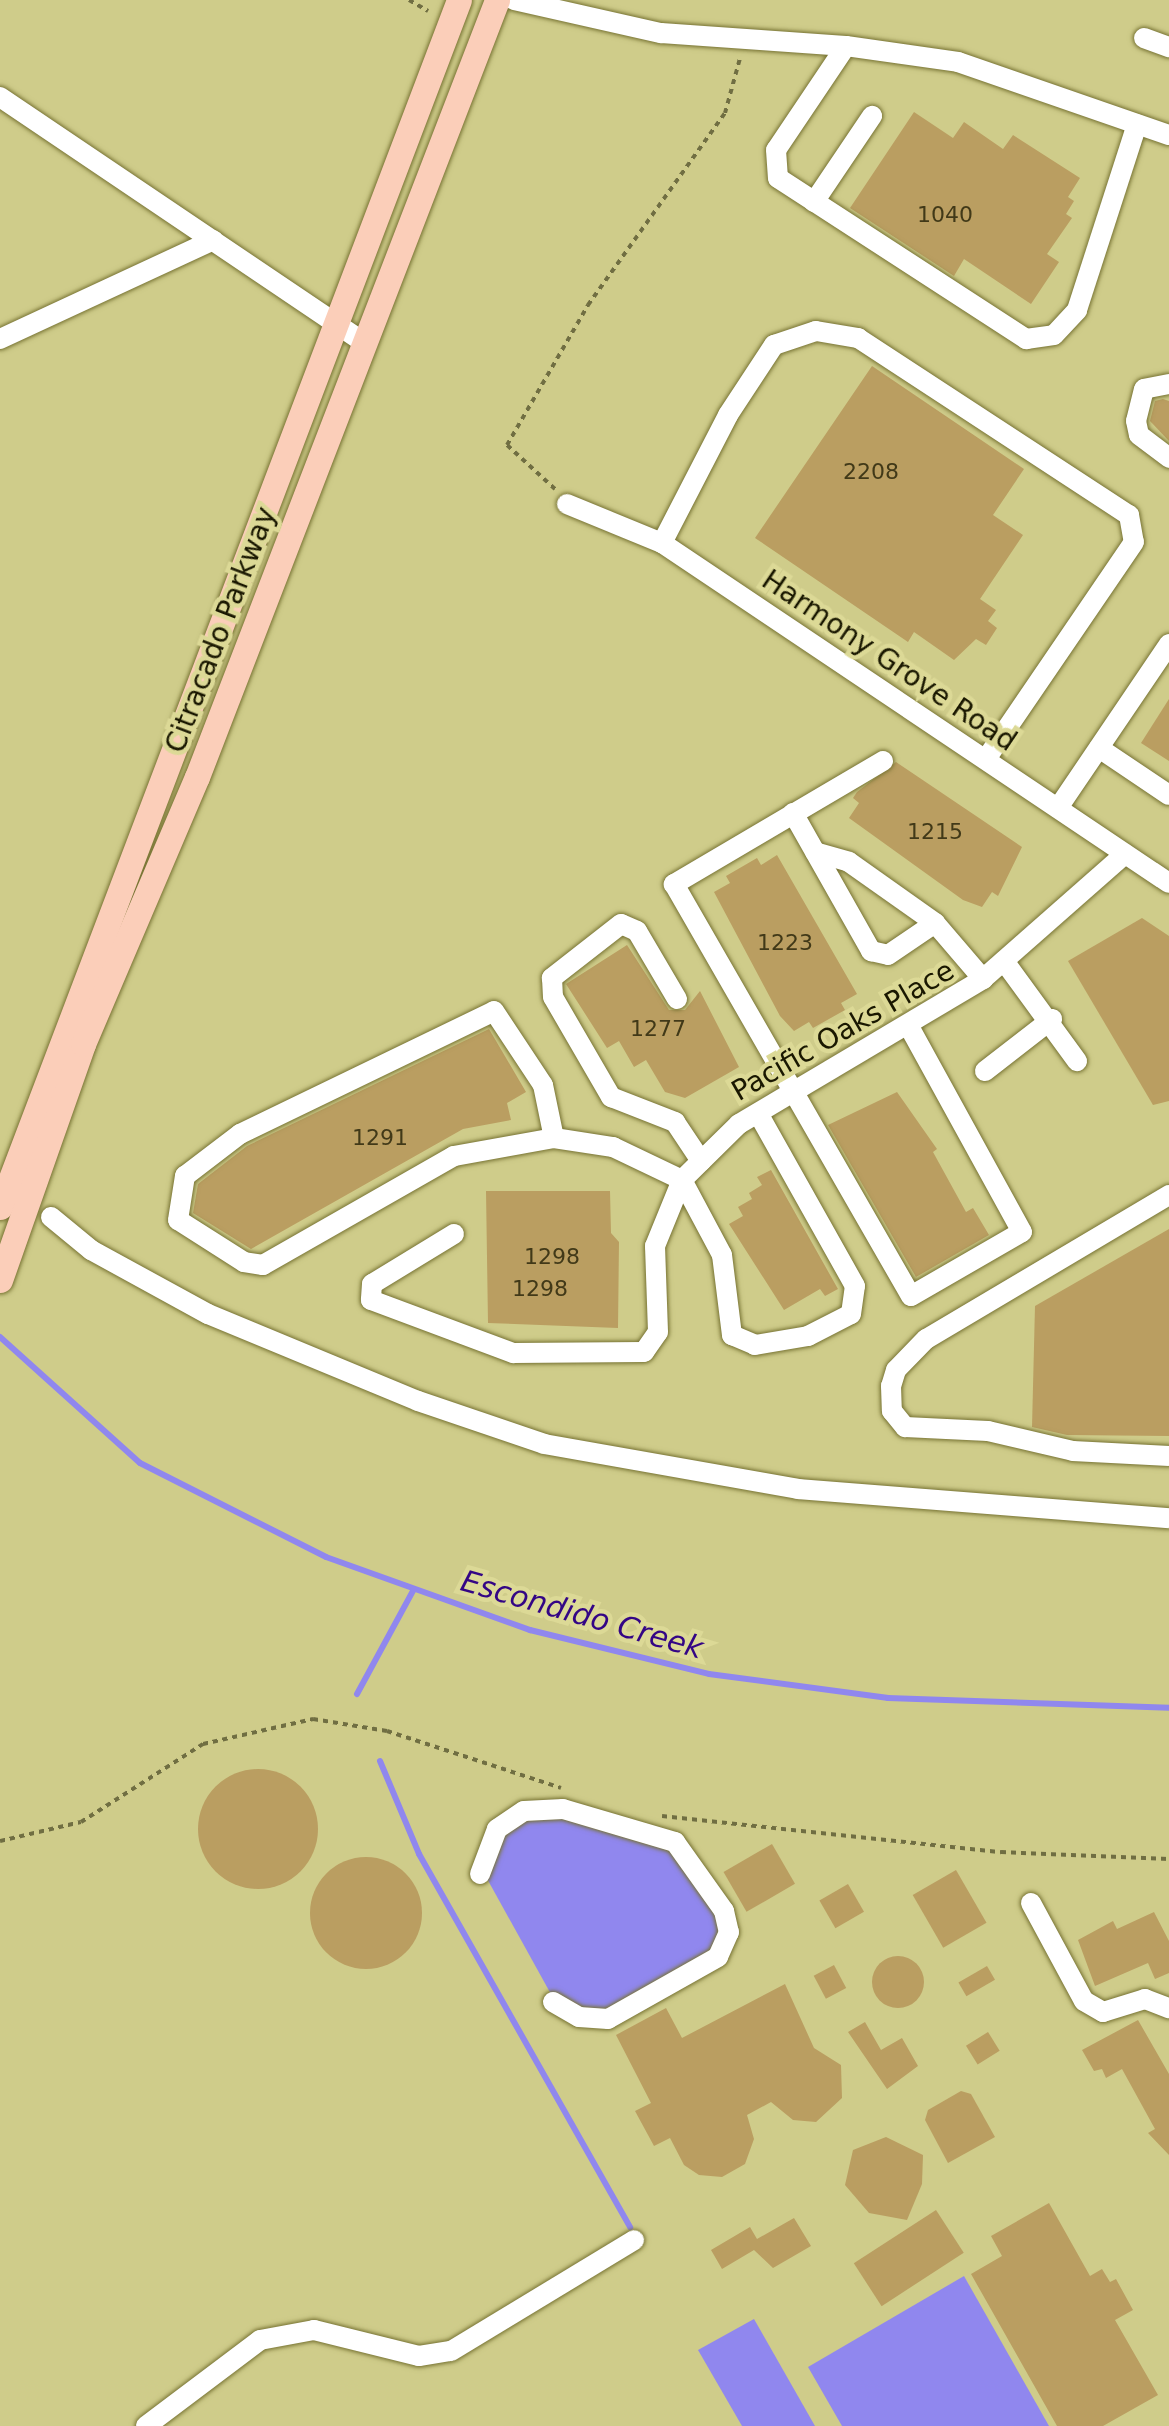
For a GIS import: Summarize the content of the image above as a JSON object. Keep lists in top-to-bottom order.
{
  "streets": {
    "main road": ["Citracado Parkway"],
    "street": ["Harmony Grove Road", "Pacific Oaks Place"]
  },
  "crossings": [
    ["Harmony Grove Road", "Pacific Oaks Place"]
  ],
  "water": ["Escondido Creek"],
  "house_numbers": [
    "1040",
    "2208",
    "1215",
    "1223",
    "1277",
    "1291",
    "1298",
    "1298"
  ]
}
